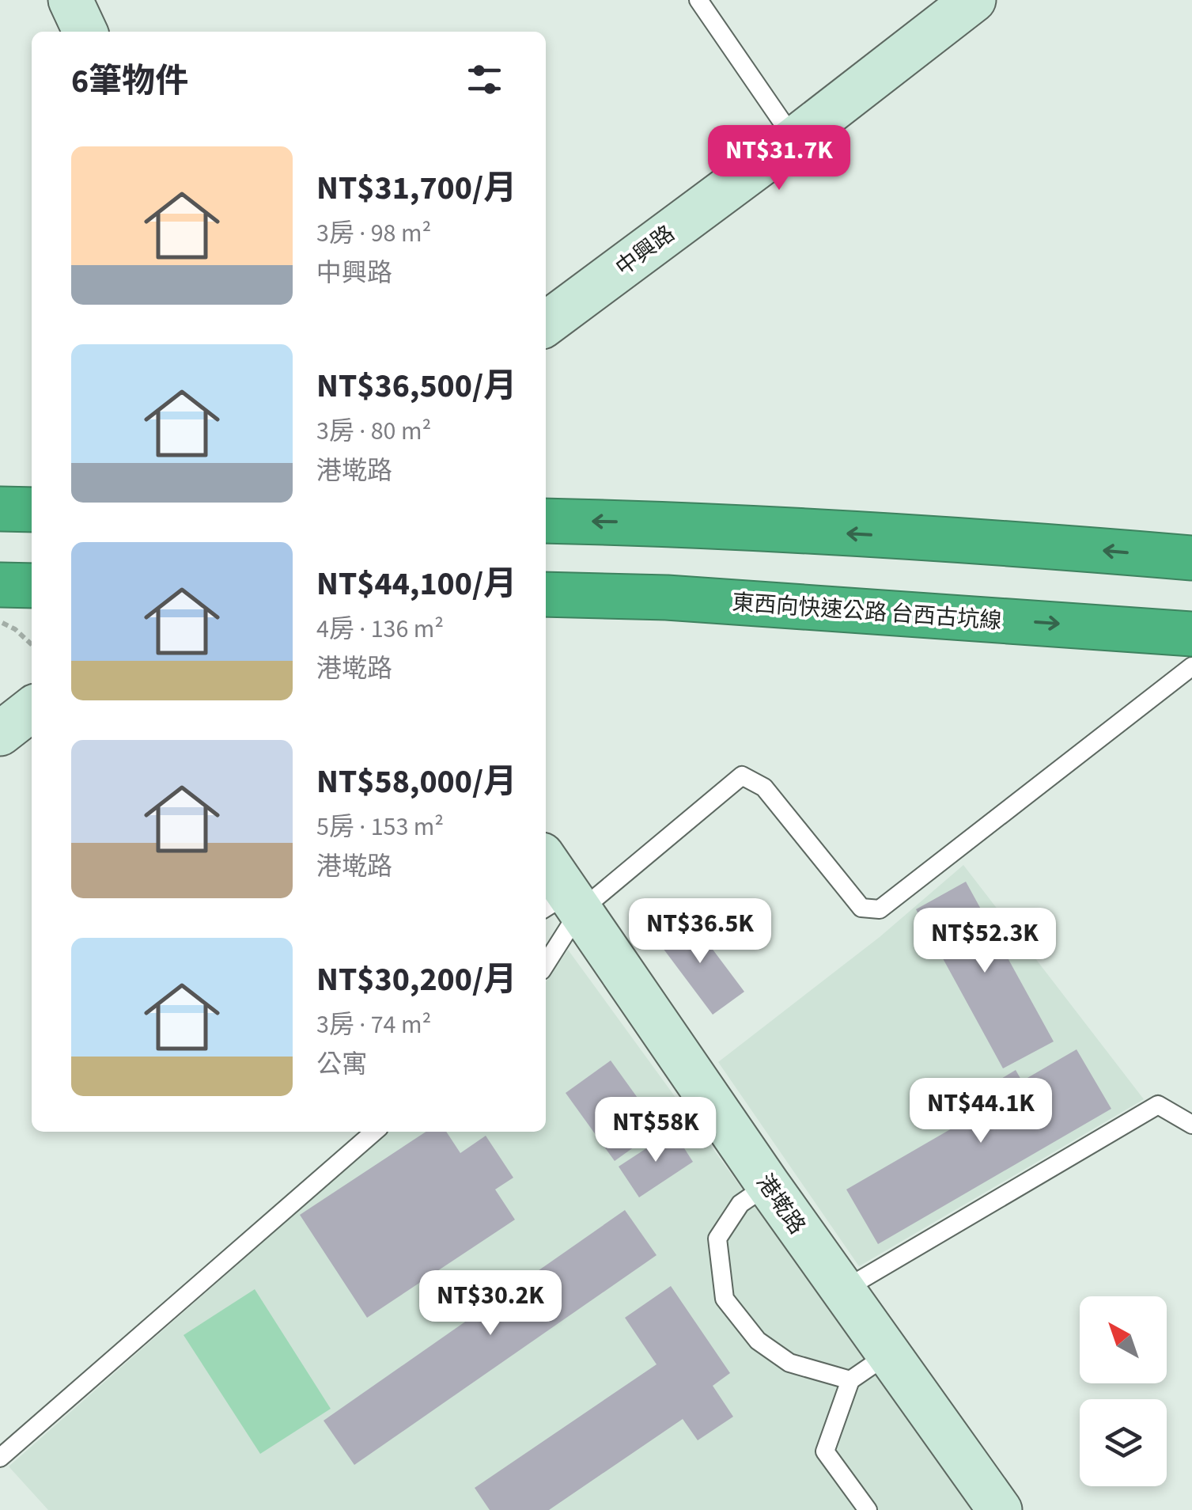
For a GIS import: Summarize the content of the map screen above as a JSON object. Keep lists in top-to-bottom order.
{
  "streets": {
    "highway": ["東西向快速公路 台西古坑線"],
    "street": ["中興路", "港墘路"]
  },
  "north": "top left",
  "page": {
    "heading": "6筆物件",
    "price": [
      "NT$31.7K",
      "NT$36.5K",
      "NT$52.3K",
      "NT$44.1K",
      "NT$58K",
      "NT$30.2K"
    ],
    "list": [
      {
        "name": "NT$31,700/月",
        "note": "3房 · 98 m² · 中興路"
      },
      {
        "name": "NT$36,500/月",
        "note": "3房 · 80 m² · 港墘路"
      },
      {
        "name": "NT$44,100/月",
        "note": "4房 · 136 m² · 港墘路"
      },
      {
        "name": "NT$58,000/月",
        "note": "5房 · 153 m² · 港墘路"
      },
      {
        "name": "NT$30,200/月",
        "note": "3房 · 74 m² · 公寓"
      }
    ]
  }
}
